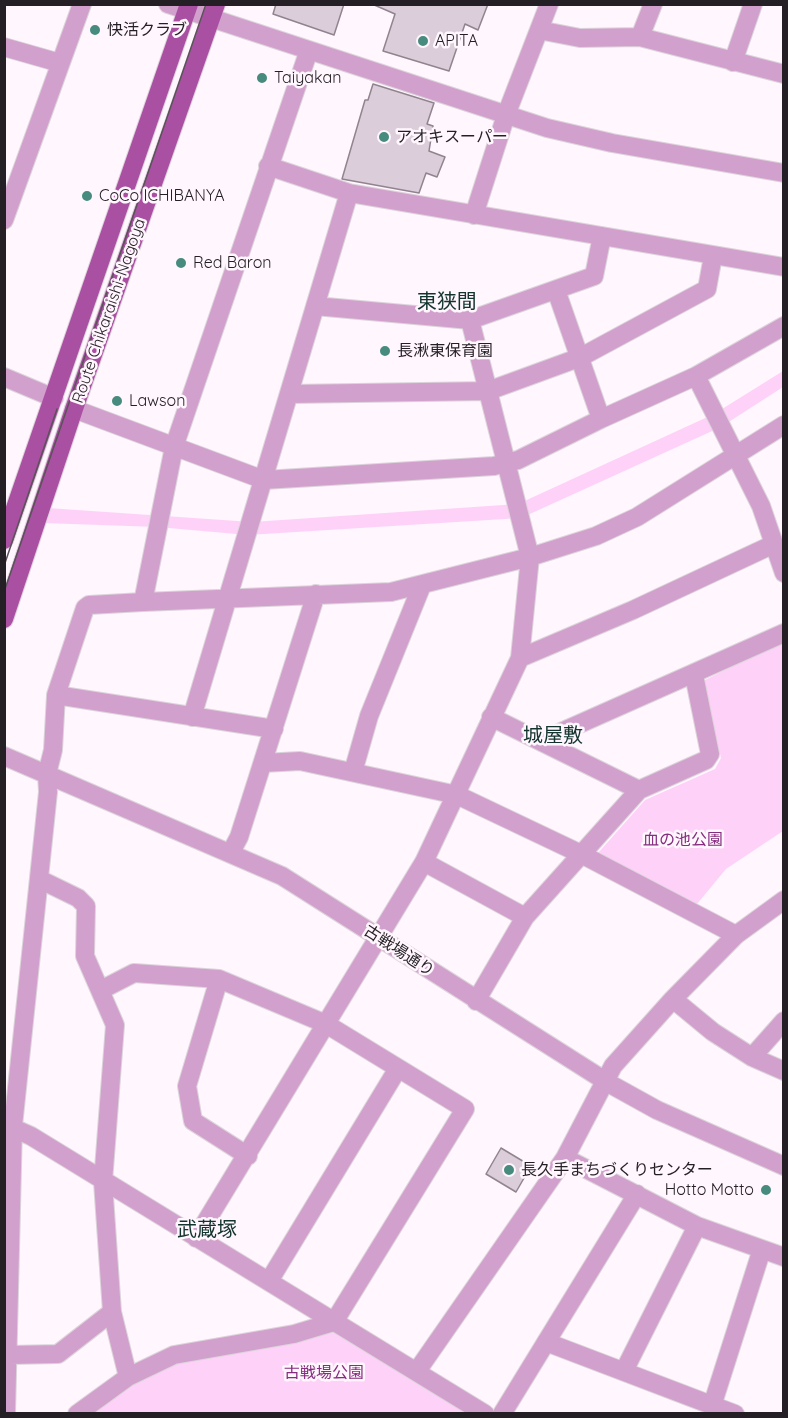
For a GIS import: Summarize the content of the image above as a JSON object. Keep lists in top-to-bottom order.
{
  "streets": {
    "main road": ["Route Chikaraishi-Nagoya"],
    "street": ["古戦場通り"]
  },
  "districts": ["東狭間", "城屋敷", "武蔵塚"],
  "parks": ["血の池公園", "古戦場公園"],
  "places": [
    "快活クラブ",
    "APITA",
    "Taiyakan",
    "アオキスーパー",
    "CoCo ICHIBANYA",
    "Red Baron",
    "長湫東保育園",
    "Lawson",
    "長久手まちづくりセンター",
    "Hotto Motto"
  ]
}
